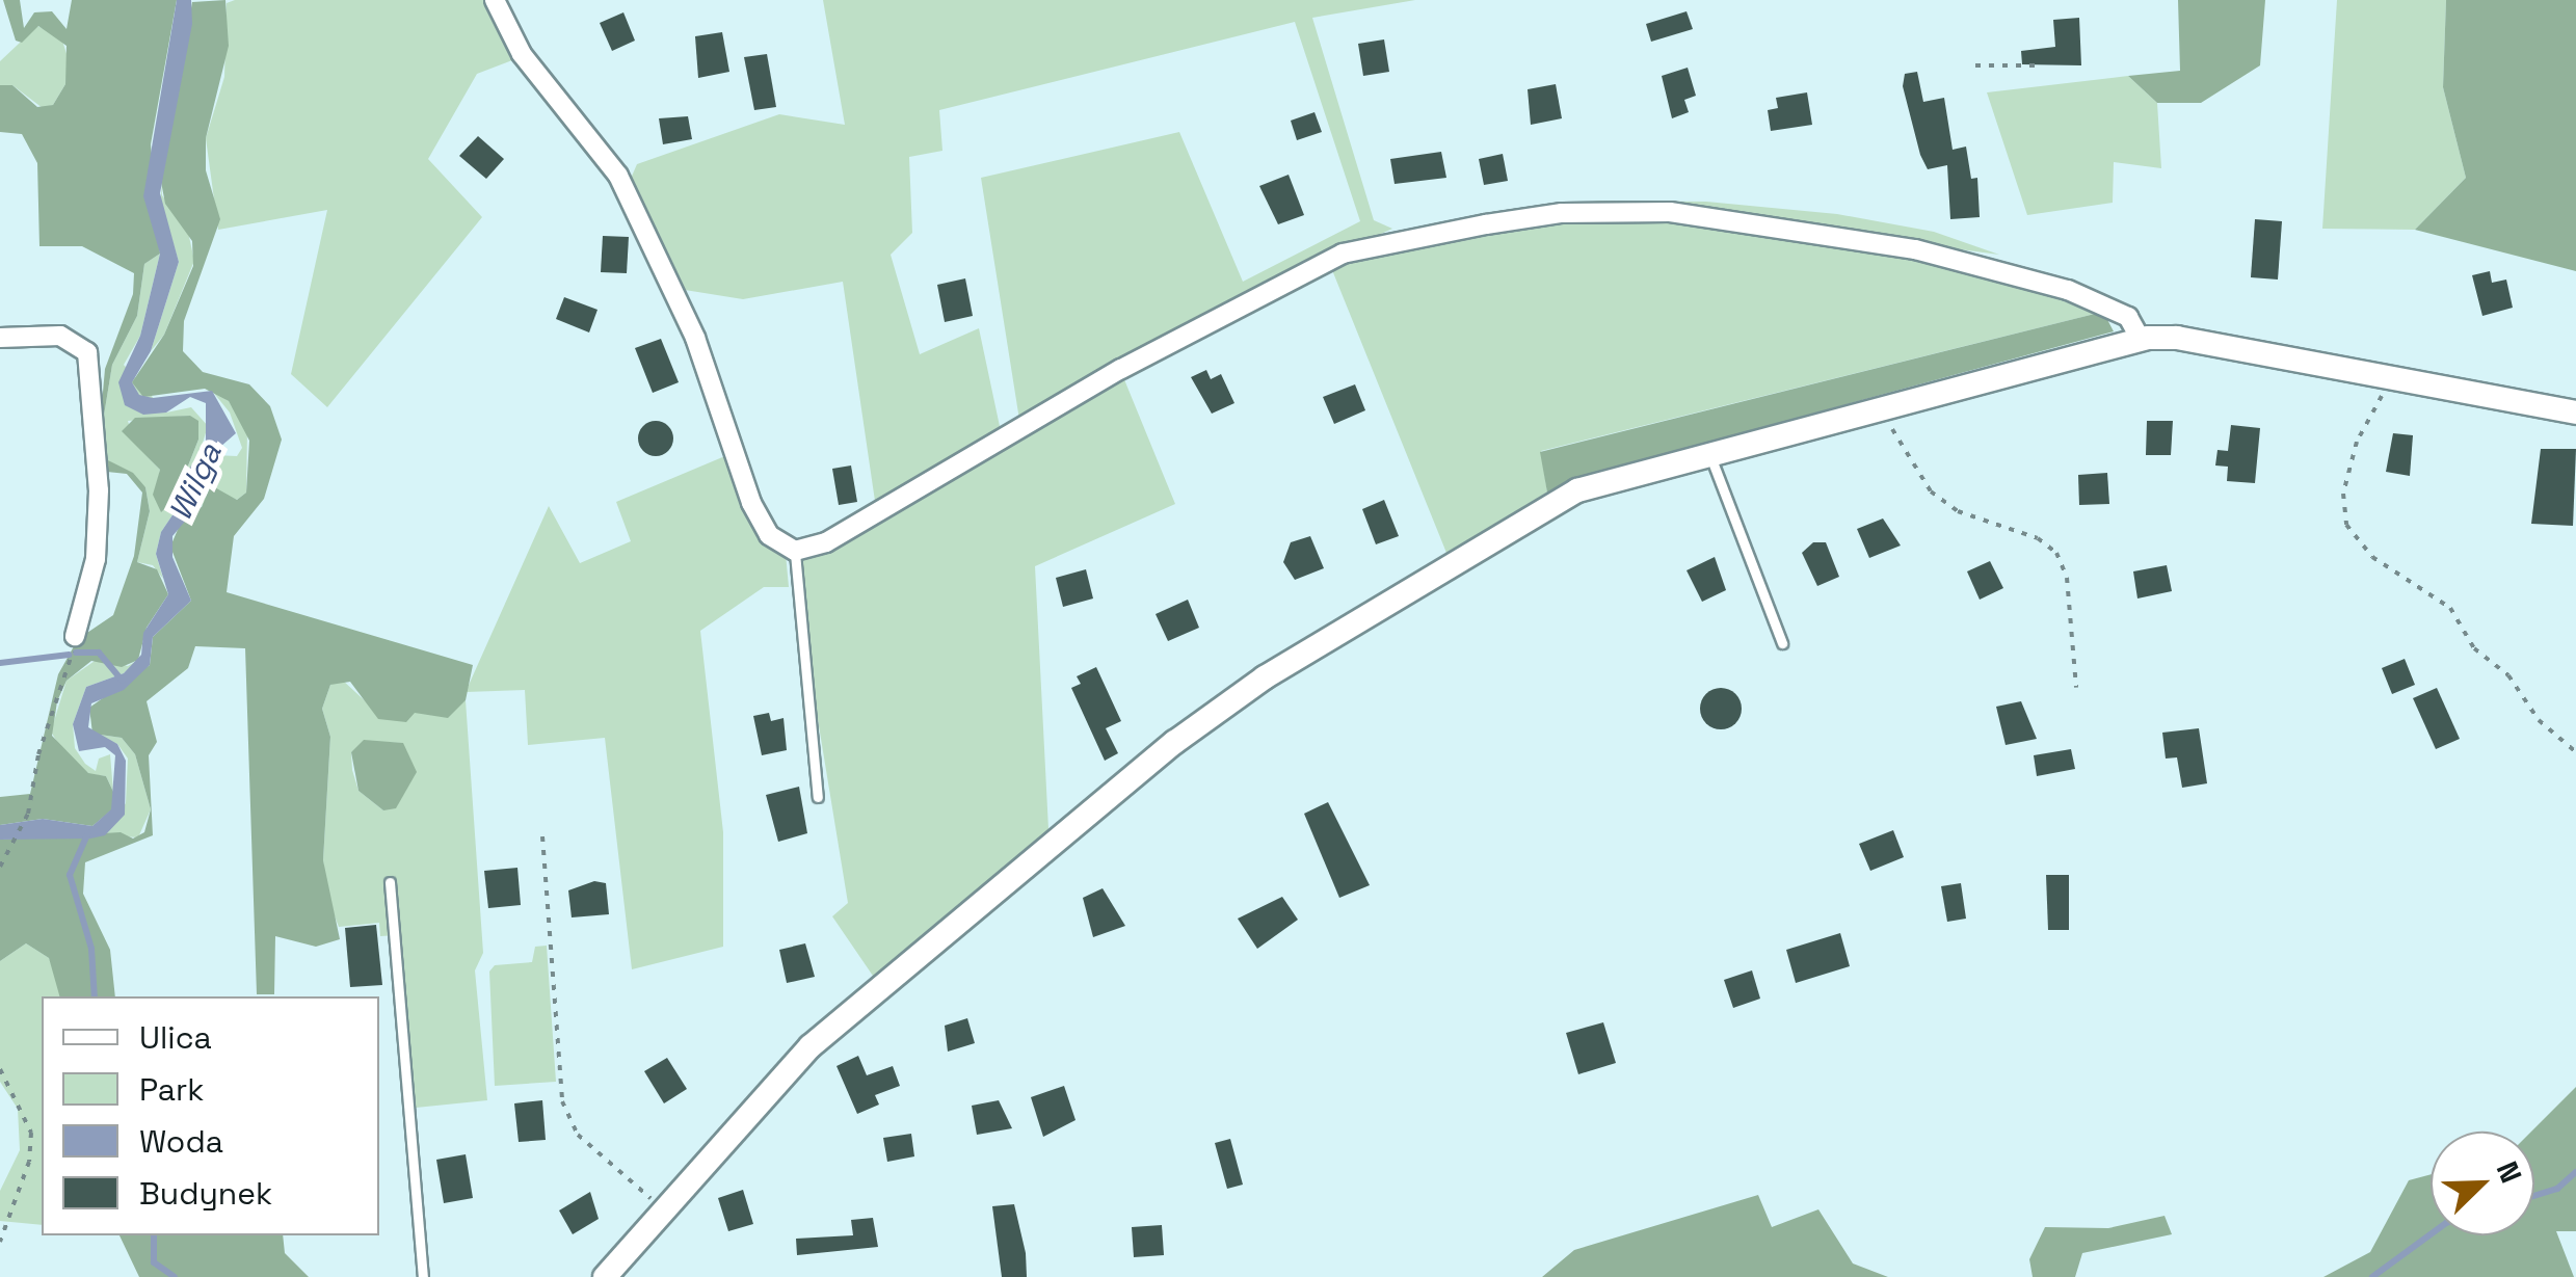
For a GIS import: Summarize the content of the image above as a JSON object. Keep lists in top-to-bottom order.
{
  "water": ["Wilga"],
  "legend": [
    "Ulica",
    "Park",
    "Woda",
    "Budynek"
  ],
  "north": "top right"
}
